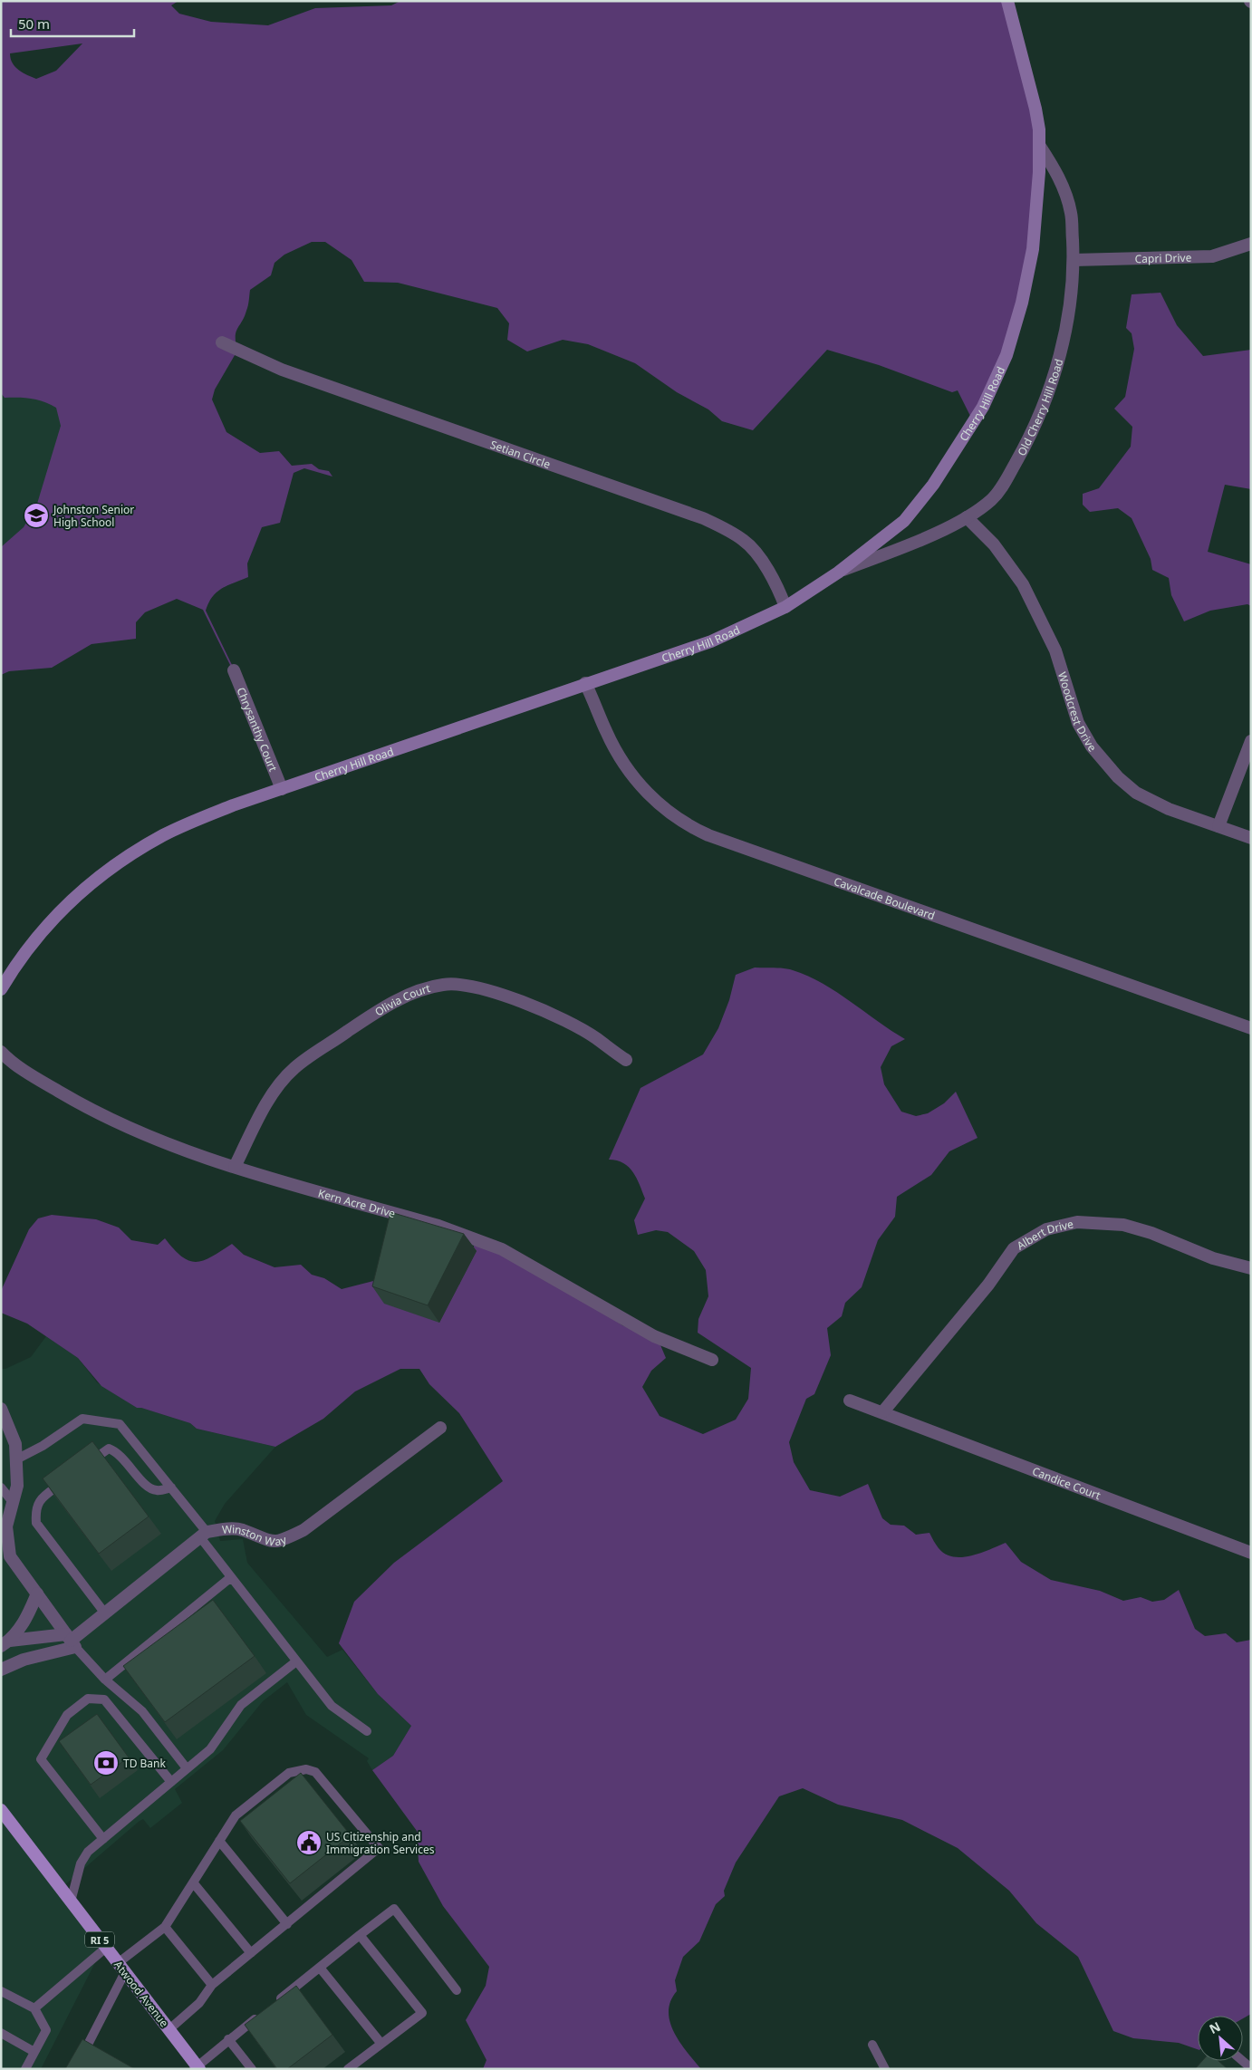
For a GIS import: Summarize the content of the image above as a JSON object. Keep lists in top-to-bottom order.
{
  "streets": {
    "main road": ["Cherry Hill Road", "RI 5", "Atwood Avenue"],
    "street": [
      "Capri Drive",
      "Old Cherry Hill Road",
      "Setian Circle",
      "Woodcrest Drive",
      "Chrysanthy Court",
      "Cavalcade Boulevard",
      "Olivia Court",
      "Kern Acre Drive",
      "Albert Drive",
      "Candice Court",
      "Winston Way"
    ]
  },
  "crossings": [
    ["Capri Drive", "Old Cherry Hill Road"],
    ["Cherry Hill Road", "Old Cherry Hill Road"],
    ["Cherry Hill Road", "Setian Circle"],
    ["Cherry Hill Road", "Chrysanthy Court"],
    ["Cherry Hill Road", "Cavalcade Boulevard"],
    ["Old Cherry Hill Road", "Woodcrest Drive"],
    ["Olivia Court", "Kern Acre Drive"],
    ["Albert Drive", "Candice Court"]
  ],
  "places": {
    "school or university": ["Johnston Senior High School"],
    "bank": ["TD Bank"],
    "public building": ["US Citizenship and Immigration Services"]
  },
  "scale_bar": "50 m",
  "north": "top left"
}
